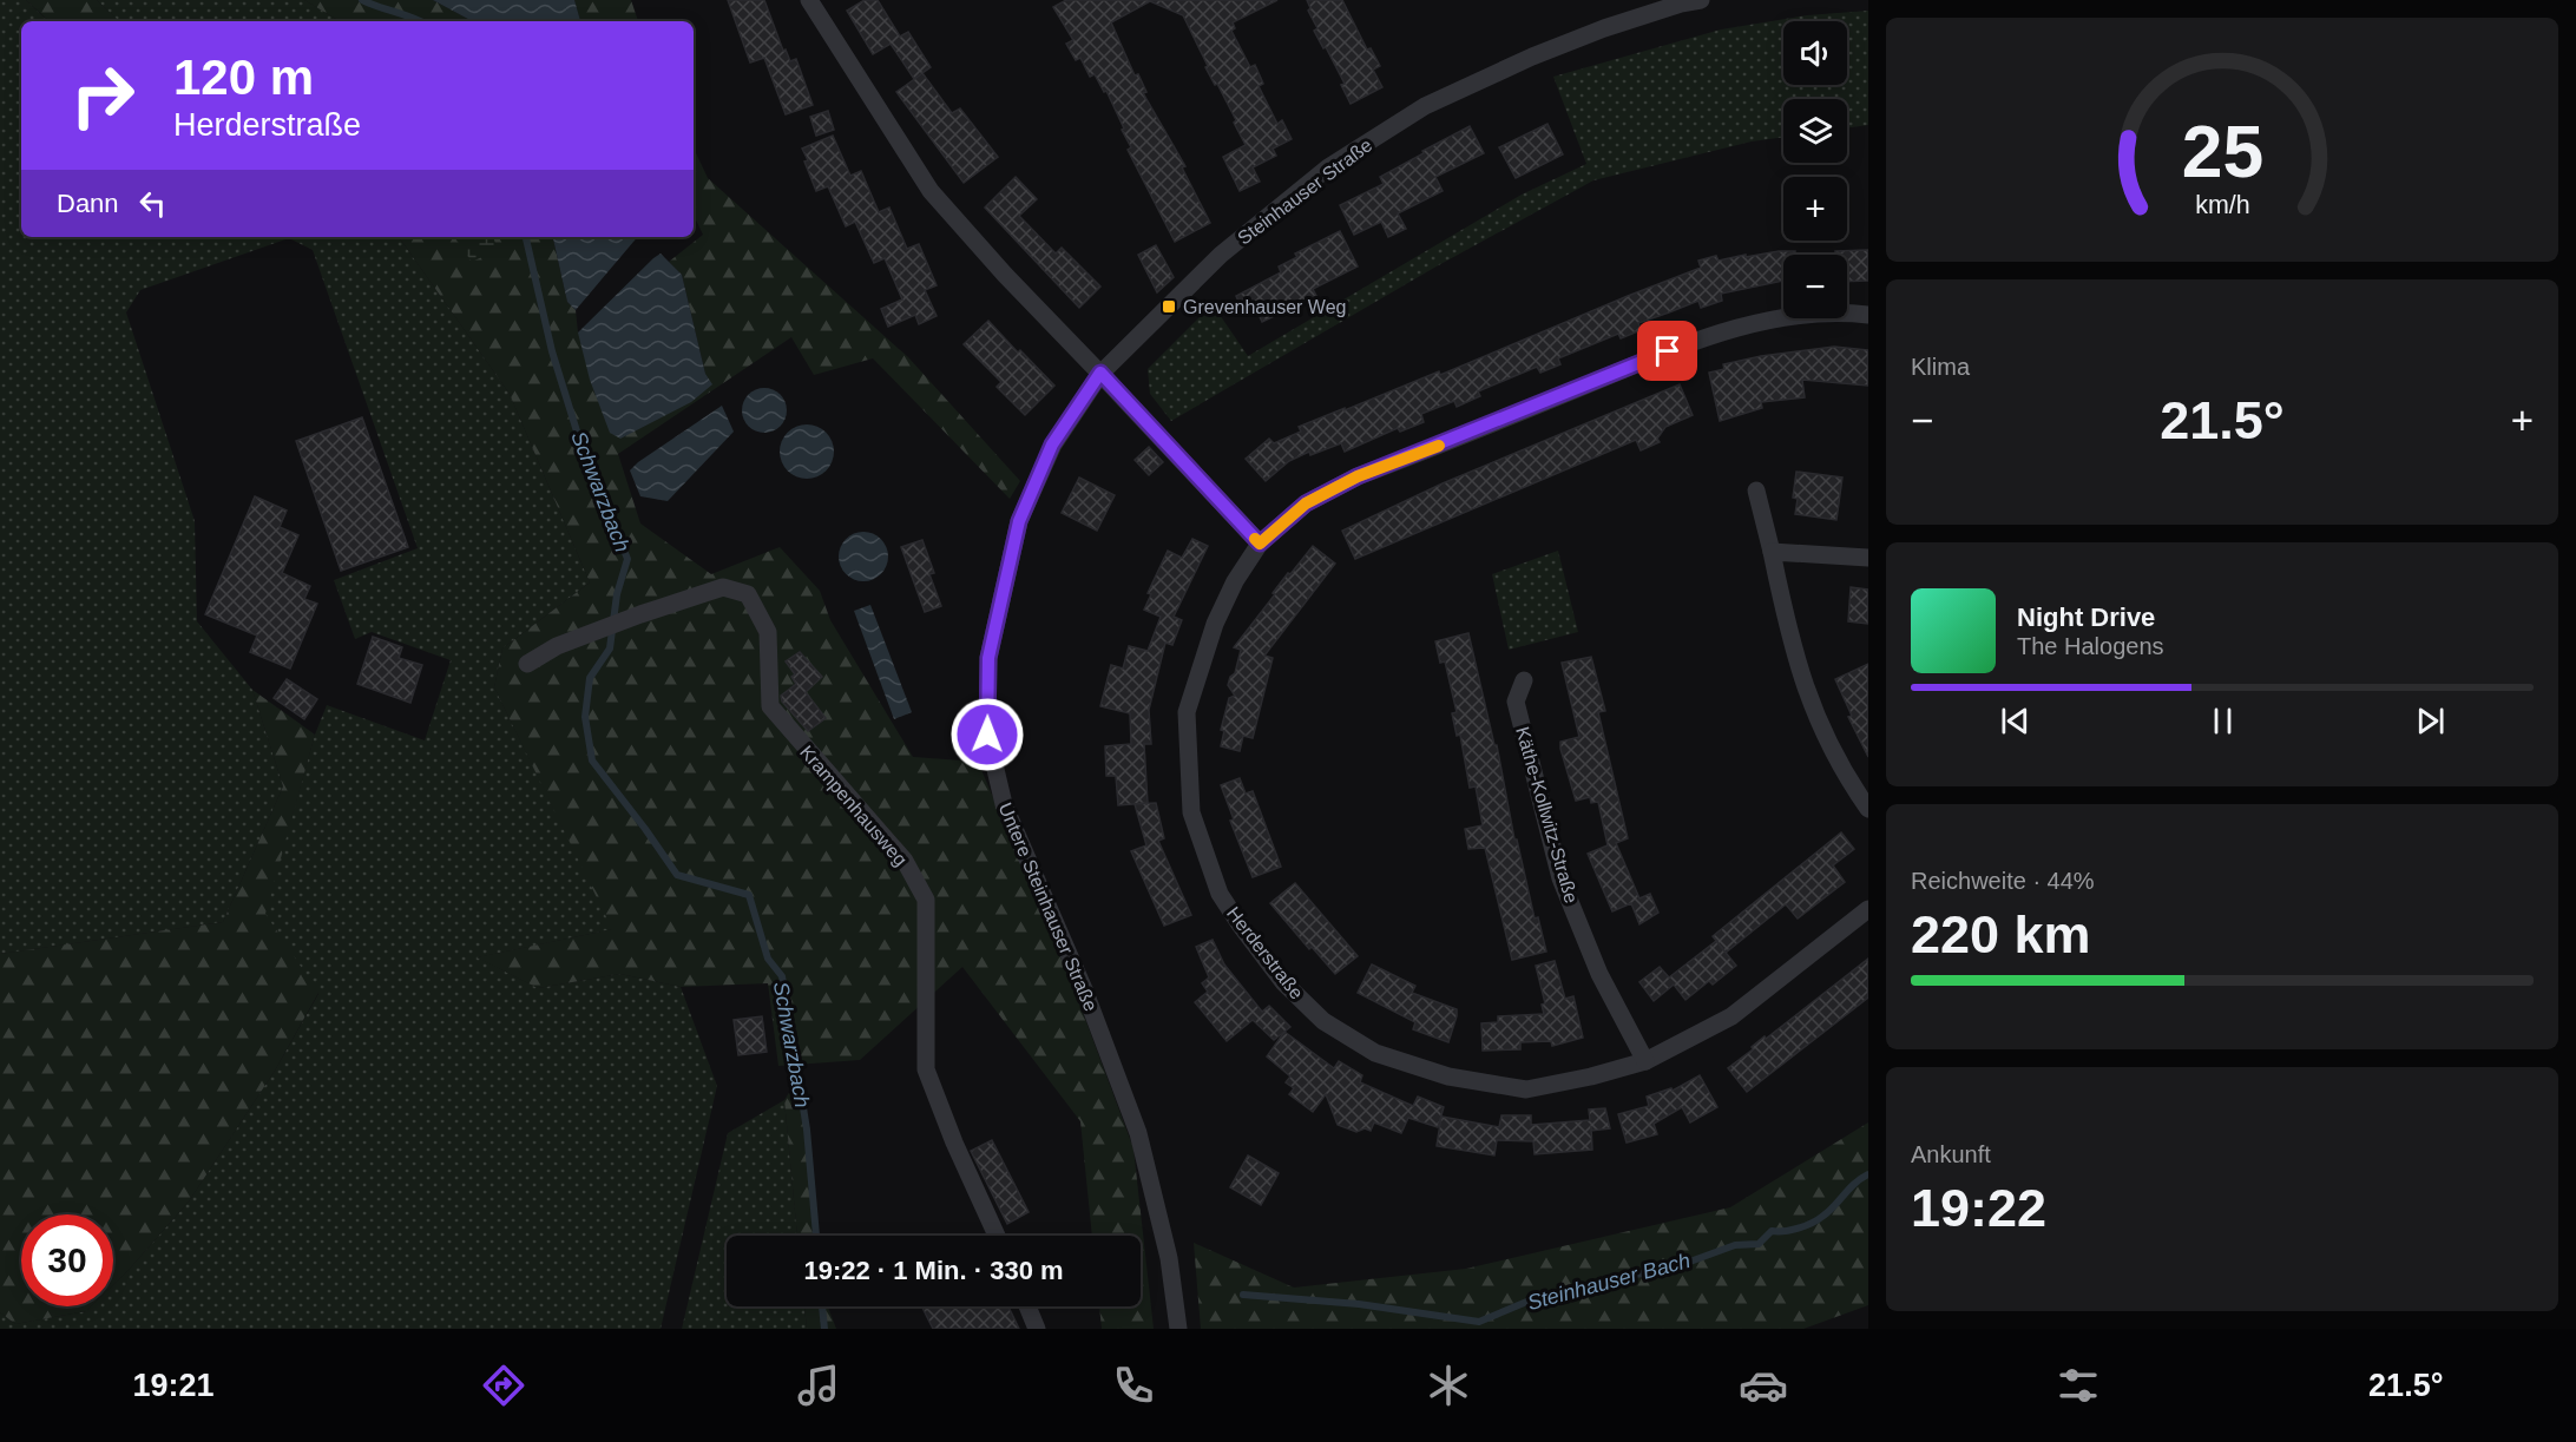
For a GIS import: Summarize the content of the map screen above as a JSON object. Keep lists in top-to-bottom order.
{
  "streets": {
    "street": [
      "Steinhauser Straße",
      "Krampenhausweg",
      "Käthe-Kollwitz-Straße",
      "Untere Steinhauser Straße",
      "Herderstraße"
    ]
  },
  "crossings": [
    ["Steinhauser Straße", "Untere Steinhauser Straße"],
    ["Käthe-Kollwitz-Straße", "Herderstraße"]
  ],
  "water": ["Schwarzbach", "Steinhauser Bach"],
  "places": {
    "transit": ["Grevenhauser Weg"]
  },
  "page": {
    "map_buttons": ["+", "−"],
    "turn": ["120 m", "Herderstraße"],
    "then": "Dann",
    "tile": [
      "Klima",
      ["Reichweite · 44%", "220 km"],
      ["Ankunft", "19:22"]
    ],
    "heat": ["−", "21.5°", "+"],
    "song": ["Night Drive", "The Halogens"],
    "limit": "30",
    "trip": "19:22 · 1 Min. · 330 m",
    "tabs": ["19:21", "21.5°"],
    "gauge": ["25", "km/h"]
  }
}
